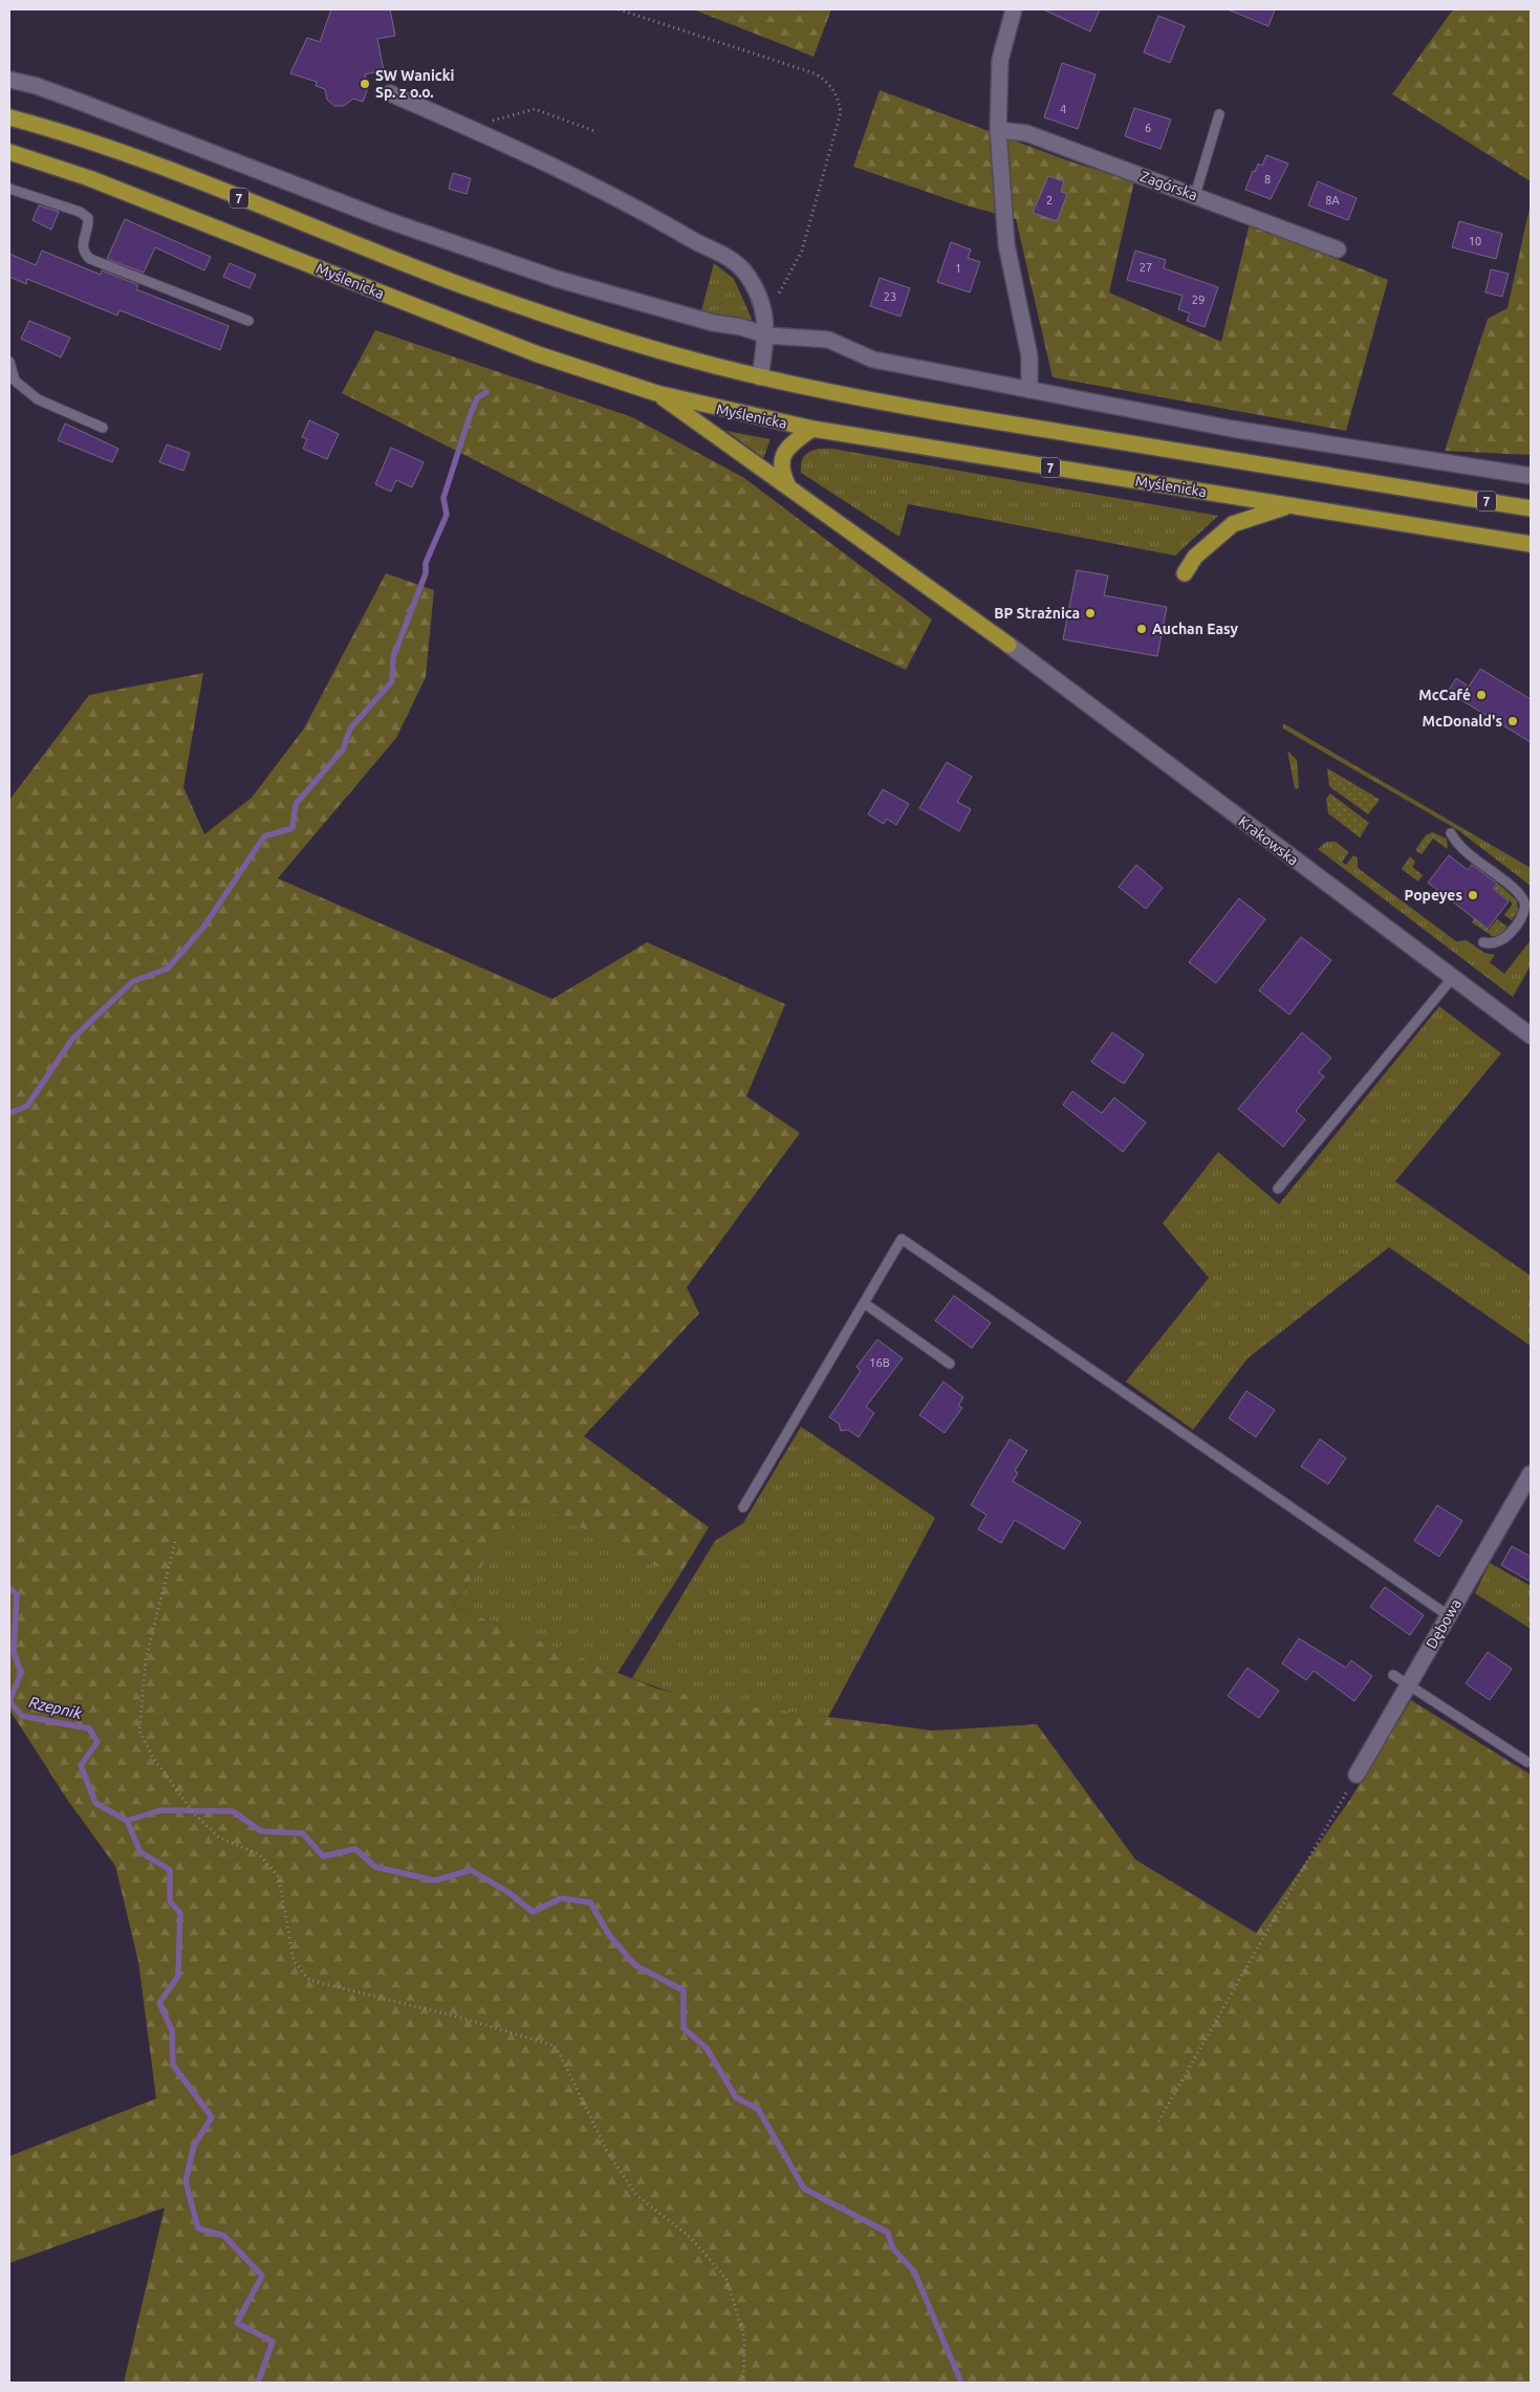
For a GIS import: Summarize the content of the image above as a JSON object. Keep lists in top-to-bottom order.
{
  "streets": {
    "highway": ["7", "Myślenicka"],
    "street": ["Zagórska", "Krakowska", "Dębowa"]
  },
  "water": ["Rzepnik"],
  "places": [
    "SW Wanicki Sp. z o.o.",
    "BP Strażnica",
    "Auchan Easy",
    "McCafé",
    "McDonald's",
    "Popeyes"
  ],
  "house_numbers": [
    "4",
    "6",
    "8",
    "2",
    "8A",
    "10",
    "27",
    "1",
    "23",
    "29",
    "16B"
  ]
}
